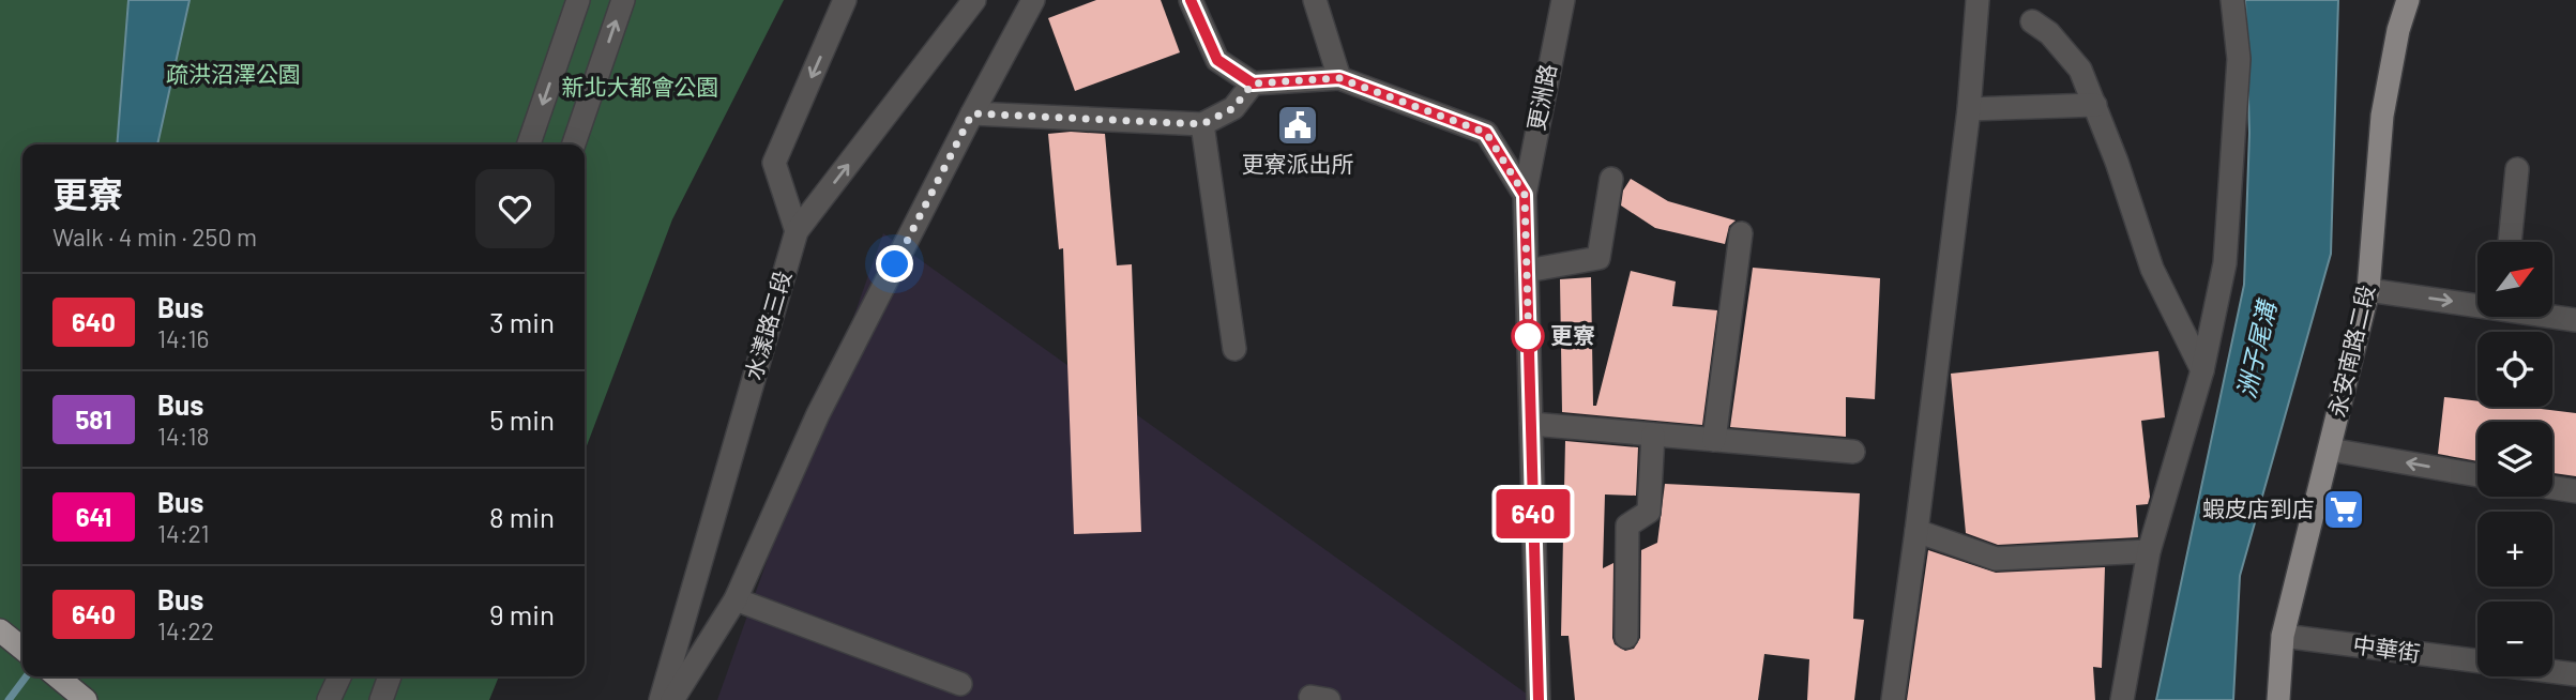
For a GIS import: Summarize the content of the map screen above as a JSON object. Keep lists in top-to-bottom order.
{
  "streets": {
    "main road": ["永安南路二段"],
    "street": ["更洲路", "水漾路三段", "中華街"]
  },
  "crossings": [
    ["永安南路二段", "中華街"]
  ],
  "water": ["洲子尾溝"],
  "parks": ["疏洪沼澤公園", "新北大都會公園"],
  "places": {
    "public building": ["更寮派出所"],
    "other": ["更寮"],
    "supermarket": ["蝦皮店到店"]
  },
  "lines": ["bus line 640"],
  "north": "top right",
  "page": {
    "on_map": "640",
    "heading": ["更寮", "Walk · 4 min · 250 m"],
    "map_buttons": ["+", "−"],
    "list": [
      {
        "mark": "640",
        "name": "Bus",
        "note": "14:16",
        "value": "3 min"
      },
      {
        "mark": "581",
        "name": "Bus",
        "note": "14:18",
        "value": "5 min"
      },
      {
        "mark": "641",
        "name": "Bus",
        "note": "14:21",
        "value": "8 min"
      },
      {
        "mark": "640",
        "name": "Bus",
        "note": "14:22",
        "value": "9 min"
      }
    ]
  }
}
